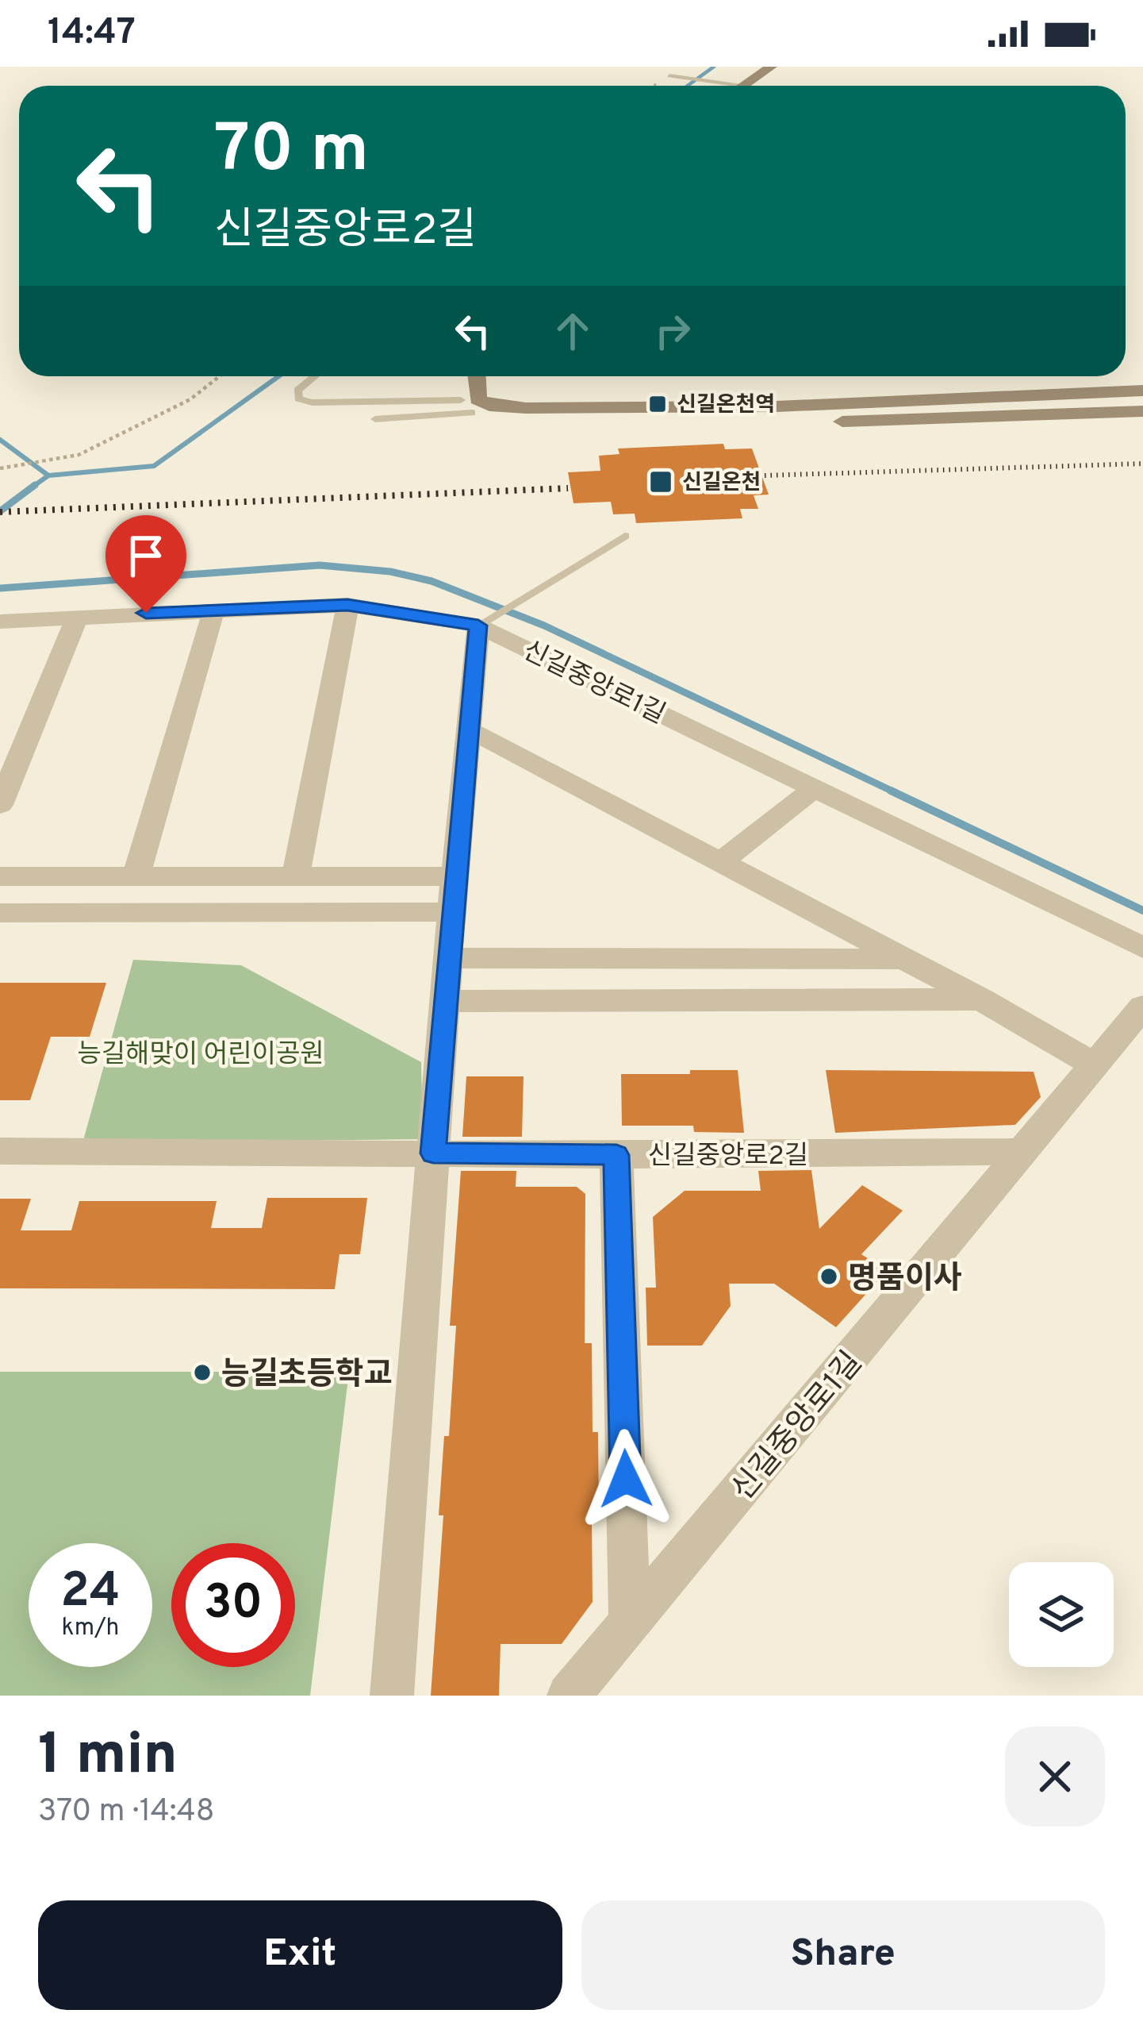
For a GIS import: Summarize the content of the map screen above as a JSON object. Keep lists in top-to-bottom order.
{
  "streets": {
    "street": ["신길중앙로1길", "신길중앙로2길"]
  },
  "crossings": [
    ["신길중앙로1길", "신길중앙로2길"]
  ],
  "parks": ["능길해맞이 어린이공원"],
  "places": {
    "transit": ["신길온천역", "신길온천"],
    "other": ["명품이사", "능길초등학교"]
  },
  "page": {
    "status": "14:47",
    "turn": ["70 m", "신길중앙로2길"],
    "speed": "24 km/h",
    "limit": "30",
    "heading": ["1 min", "370 m · 14:48"],
    "buttons": ["Exit", "Share"]
  }
}
